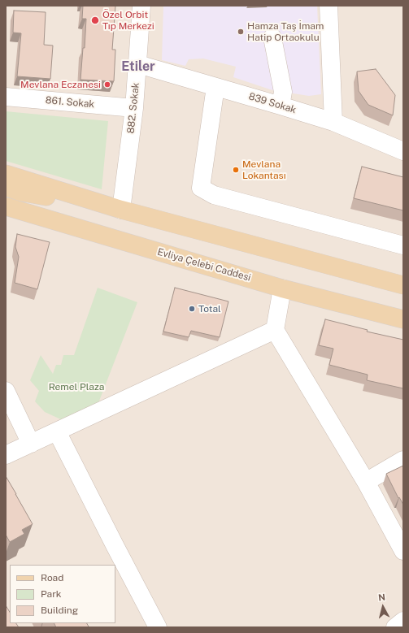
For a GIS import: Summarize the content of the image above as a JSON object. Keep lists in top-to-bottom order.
{
  "streets": {
    "main road": ["Evliya Çelebi Caddesi"],
    "street": ["861. Sokak", "839 Sokak", "882. Sokak"]
  },
  "crossings": [
    ["861. Sokak", "882. Sokak"],
    ["839 Sokak", "882. Sokak"]
  ],
  "districts": ["Etiler"],
  "parks": ["Remel Plaza"],
  "places": [
    "Özel Orbit Tıp Merkezi",
    "Hamza Taş İmam Hatip Ortaokulu",
    "Mevlana Eczanesi",
    "Mevlana Lokantası",
    "Total"
  ],
  "legend": ["Road", "Park", "Building"],
  "north": "top"
}
